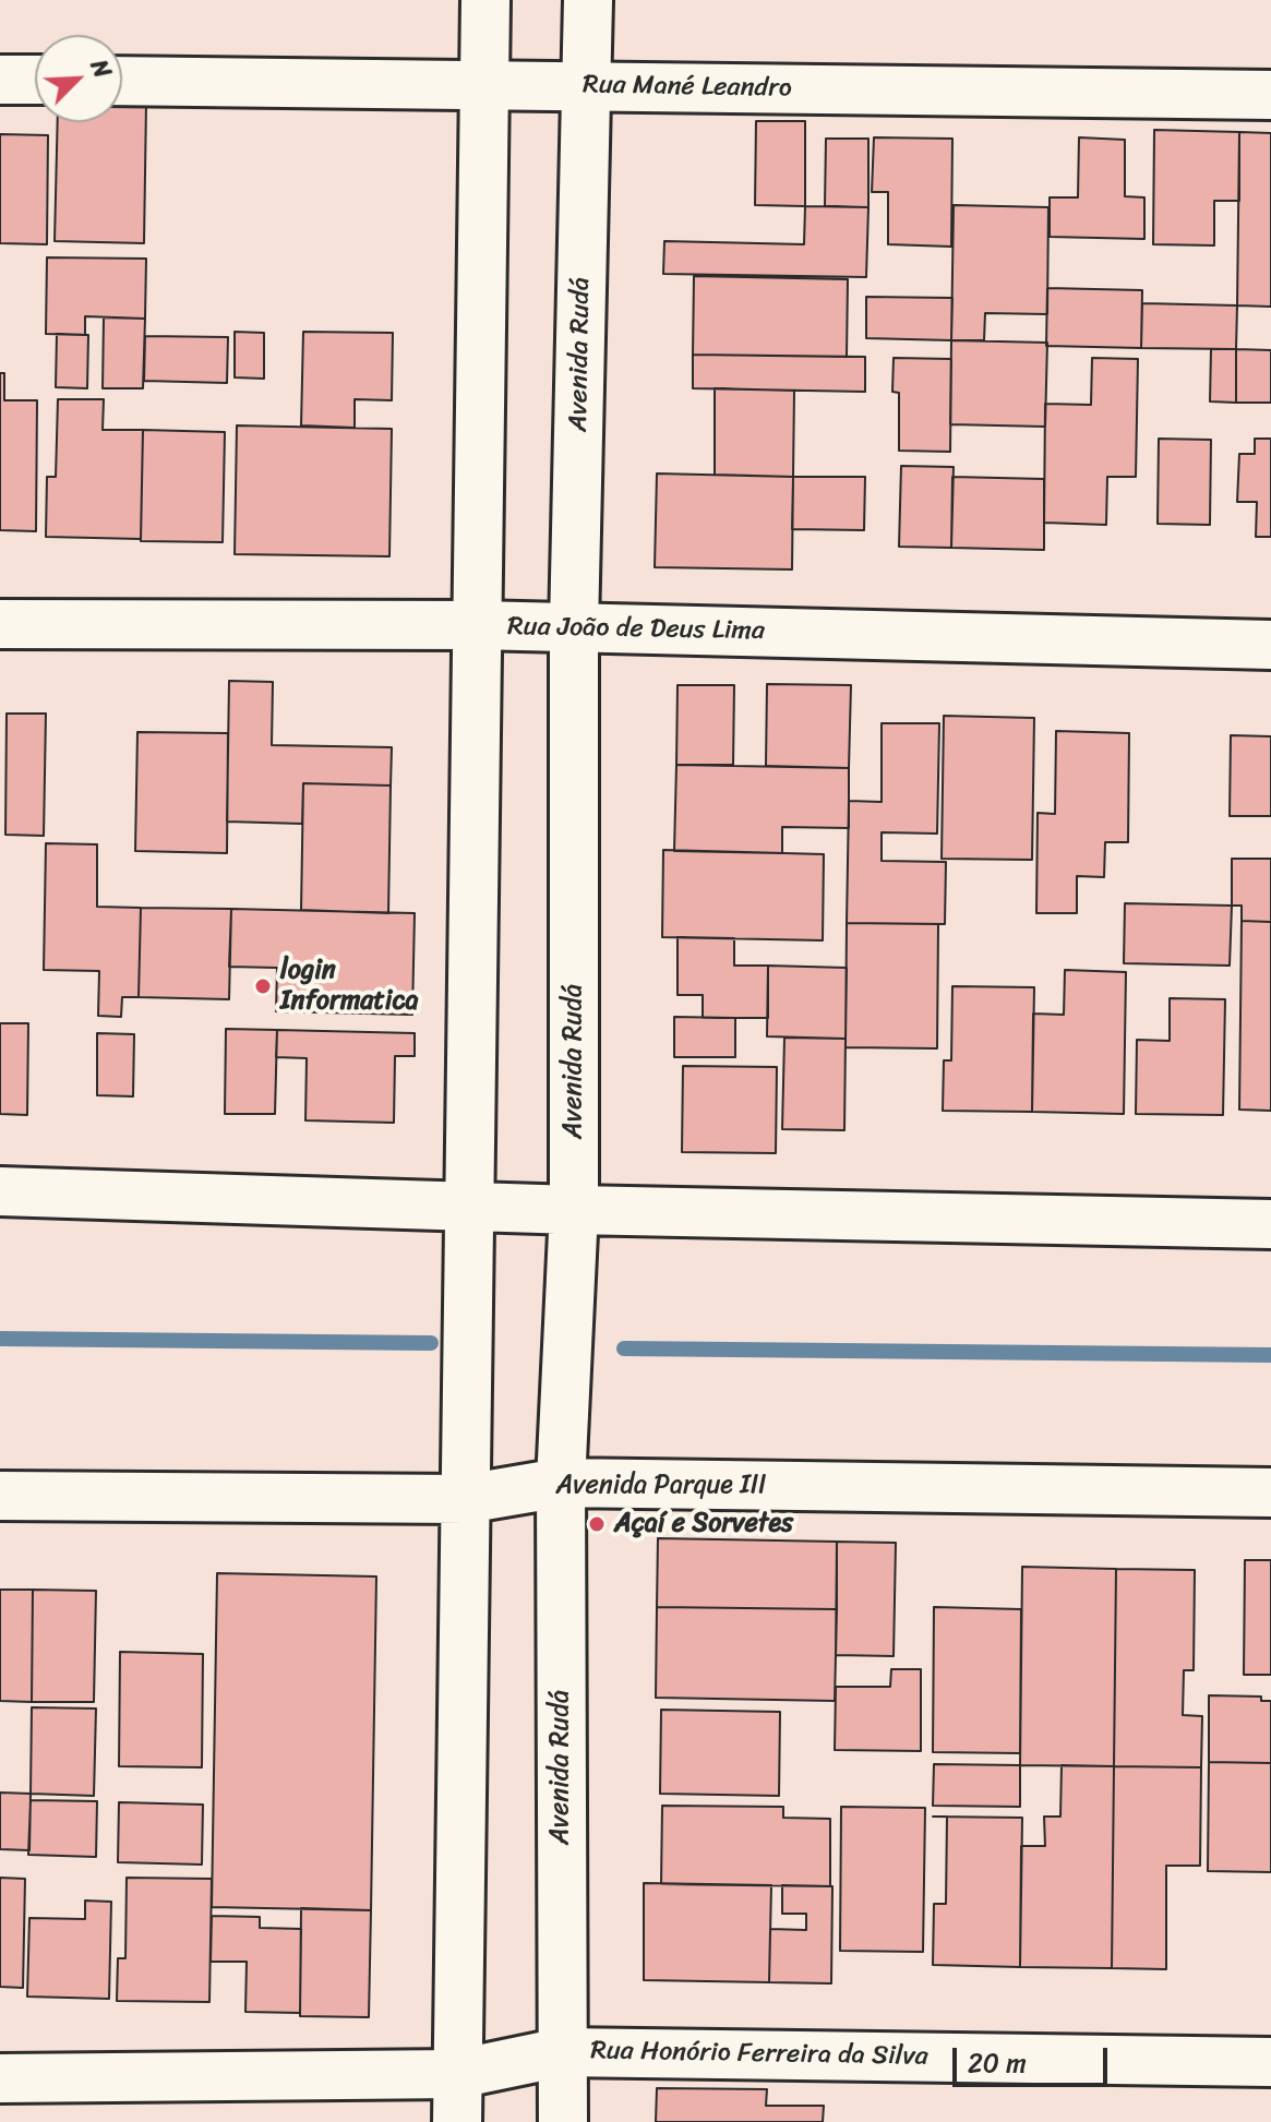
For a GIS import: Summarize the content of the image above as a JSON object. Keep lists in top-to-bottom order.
{
  "streets": {
    "street": [
      "Rua Mané Leandro",
      "Avenida Rudá",
      "Rua João de Deus Lima",
      "Avenida Parque III",
      "Rua Honório Ferreira da Silva"
    ]
  },
  "crossings": [
    ["Rua Mané Leandro", "Avenida Rudá"],
    ["Avenida Rudá", "Rua João de Deus Lima"],
    ["Avenida Rudá", "Avenida Parque III"],
    ["Avenida Rudá", "Rua Honório Ferreira da Silva"]
  ],
  "places": ["login Informatica", "Açaí e Sorvetes"],
  "scale_bar": "20 m",
  "north": "top right"
}
